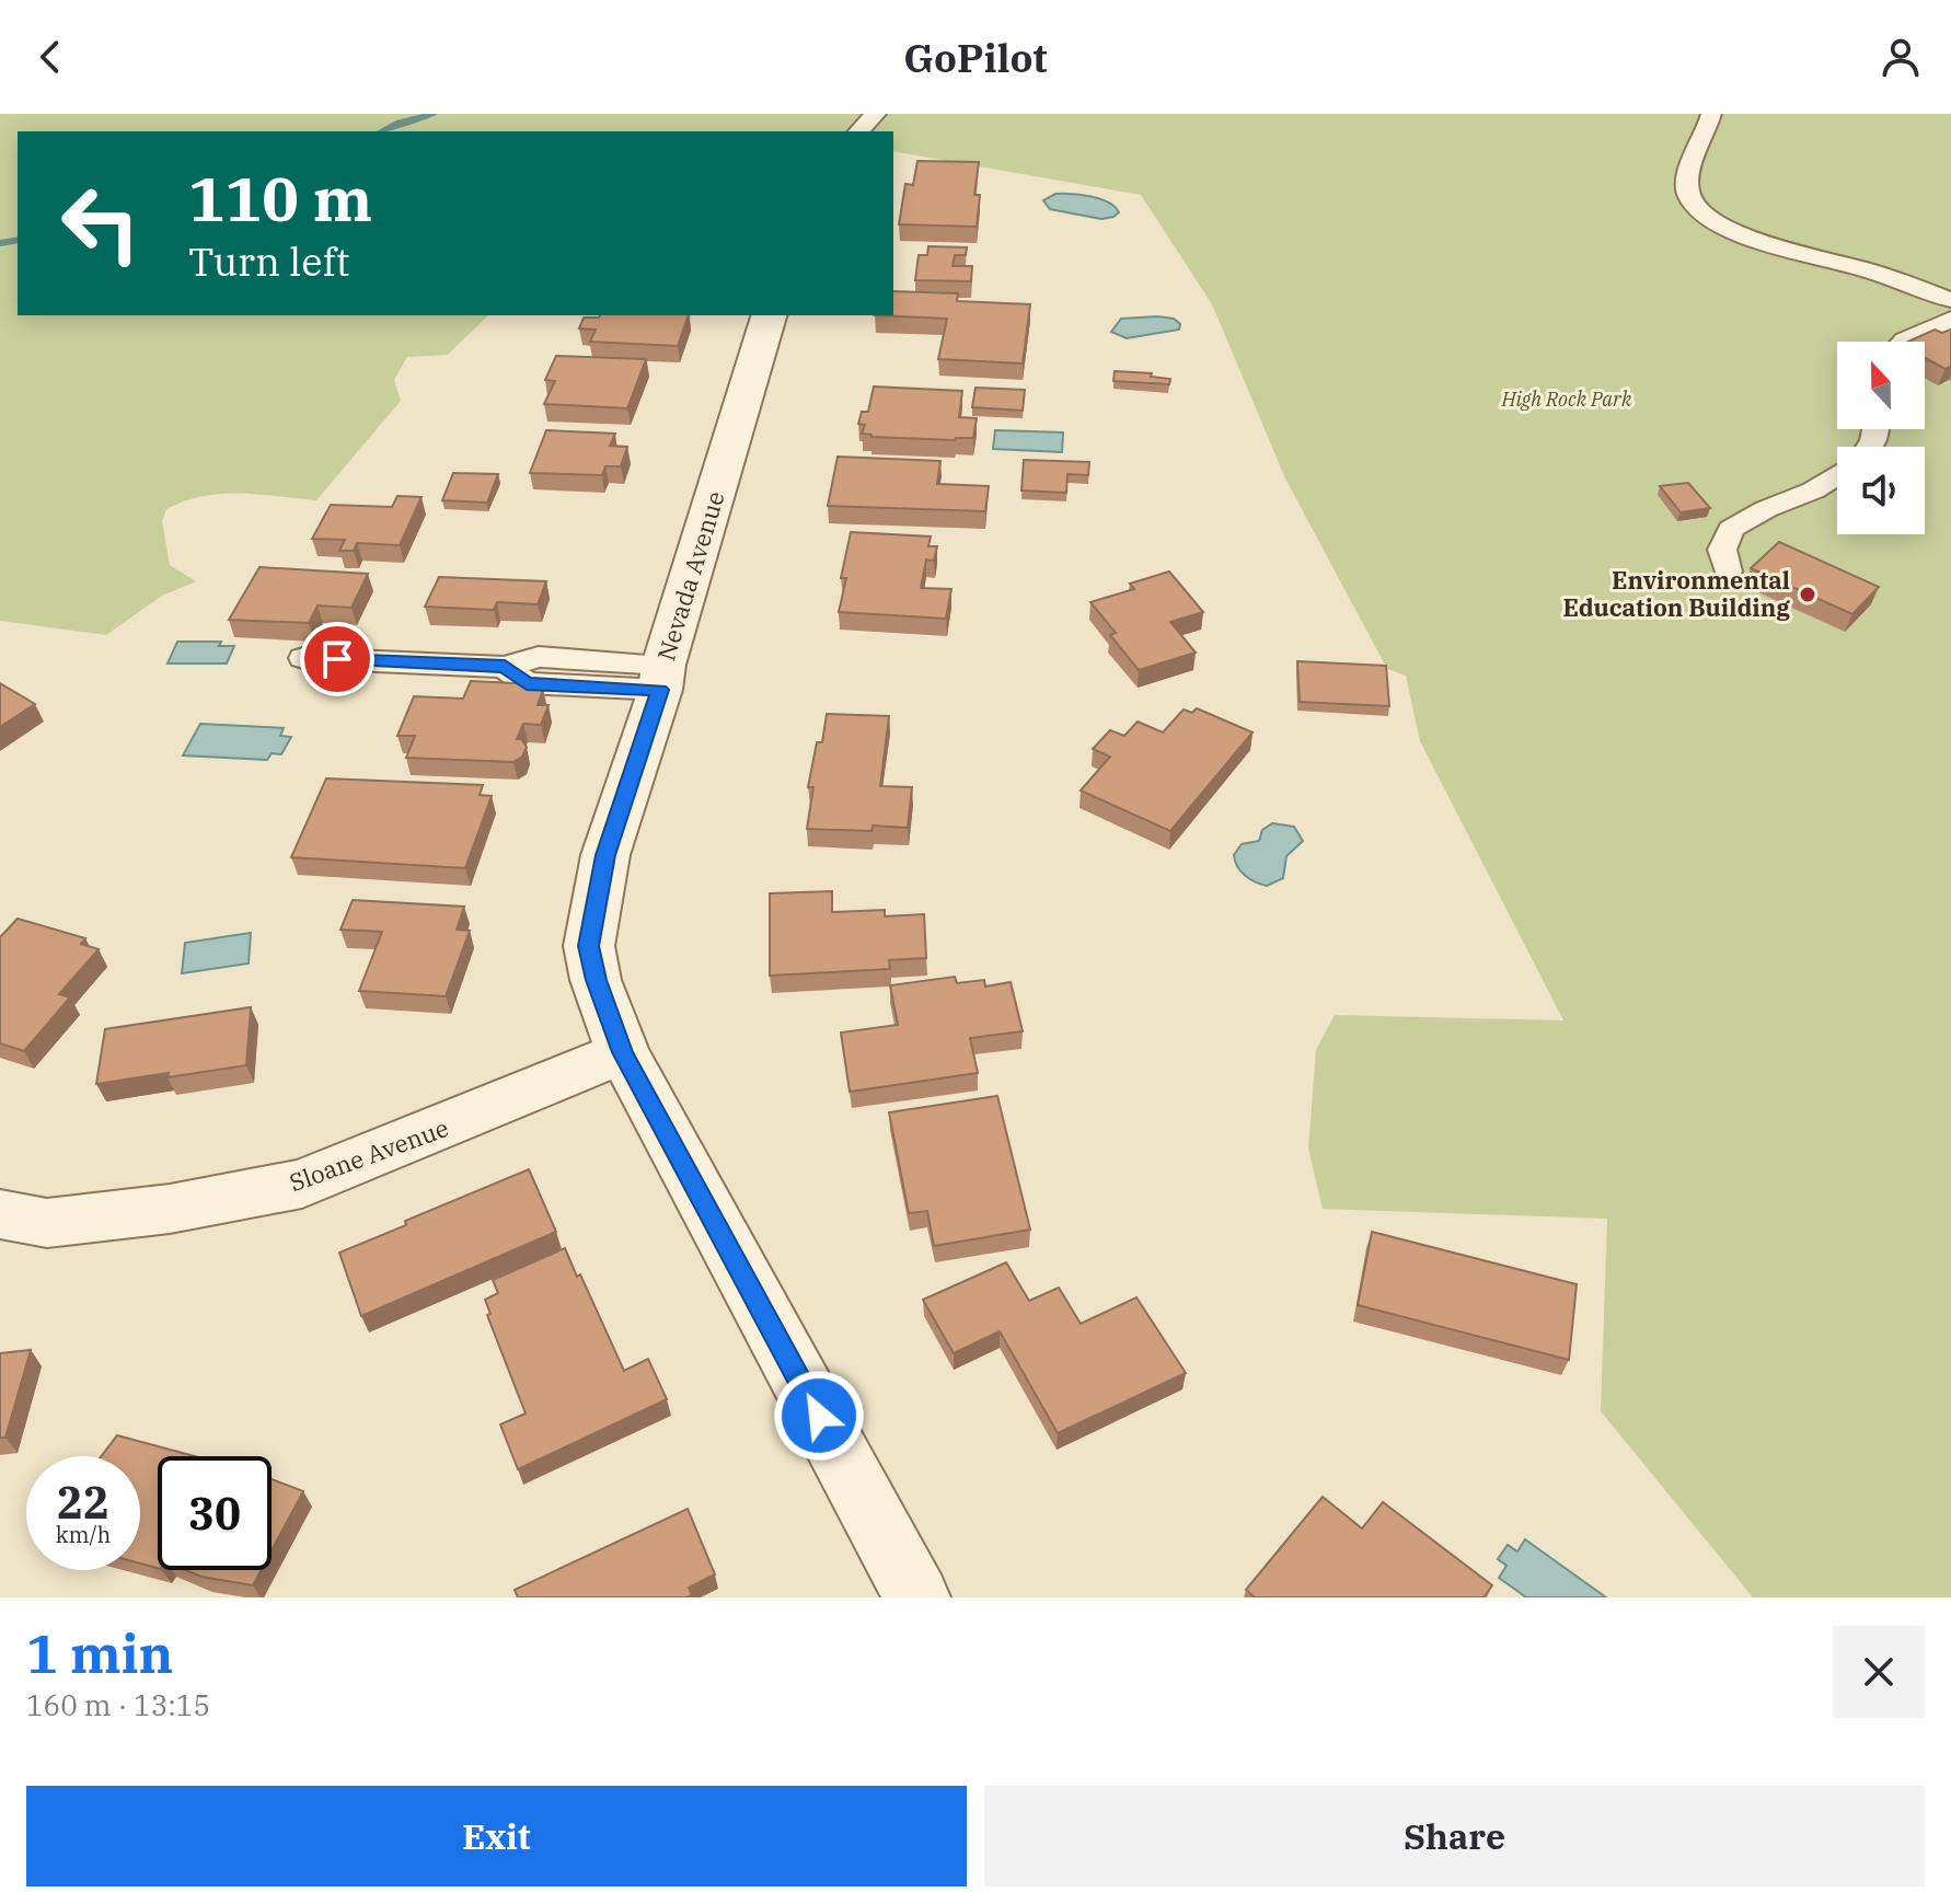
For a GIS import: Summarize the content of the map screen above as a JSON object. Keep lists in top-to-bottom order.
{
  "streets": {
    "street": ["Nevada Avenue", "Sloane Avenue"]
  },
  "crossings": [
    ["Nevada Avenue", "Sloane Avenue"]
  ],
  "parks": ["High Rock Park"],
  "places": ["Environmental Education Building"],
  "north": "top",
  "page": {
    "header": "GoPilot",
    "turn": ["110 m", "Turn left"],
    "speed": "22 km/h",
    "limit": "30",
    "heading": ["1 min", "160 m · 13:15"],
    "buttons": ["Exit", "Share"]
  }
}
